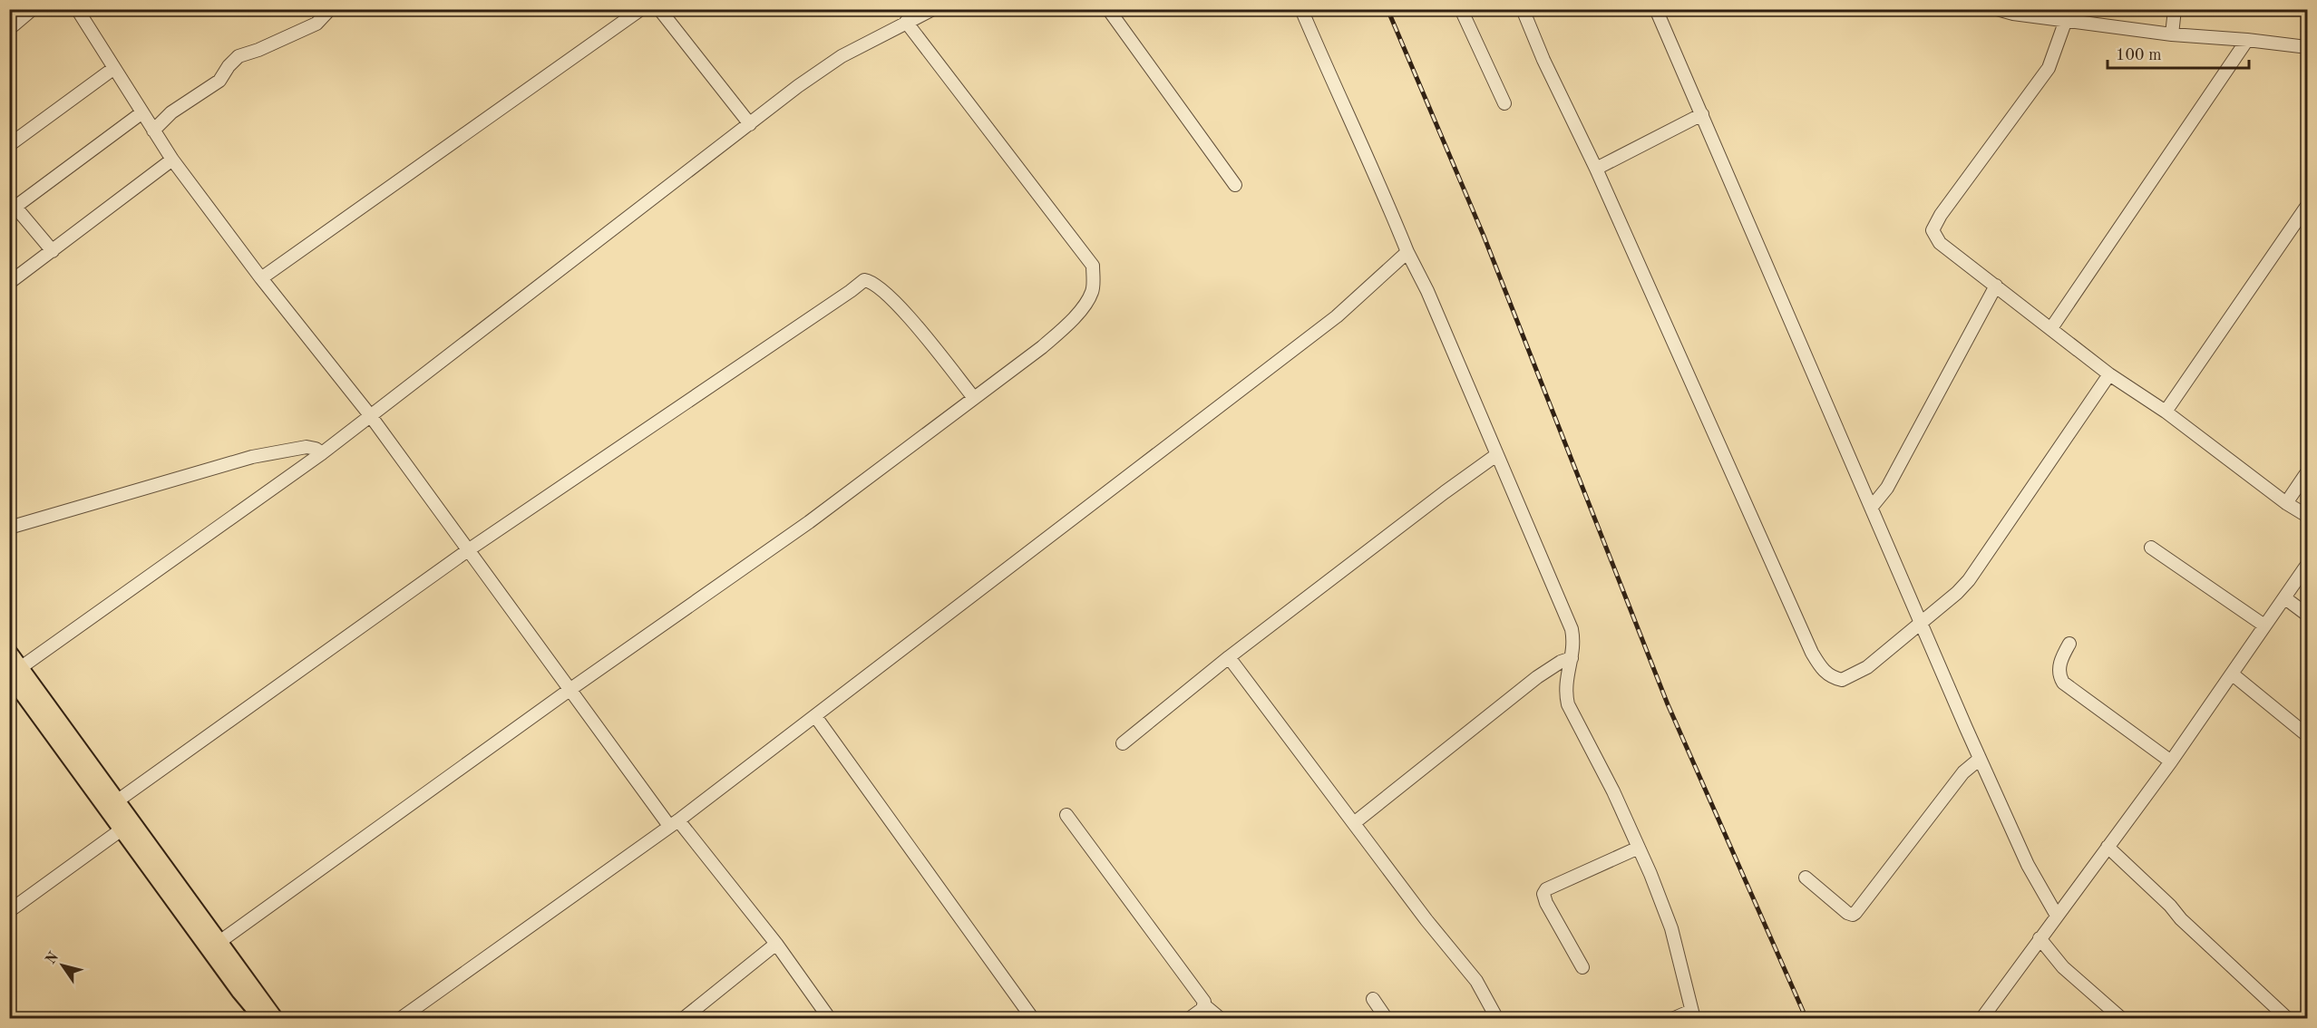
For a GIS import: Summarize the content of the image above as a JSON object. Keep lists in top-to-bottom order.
{
  "scale_bar": "100 m",
  "north": "top left"
}
